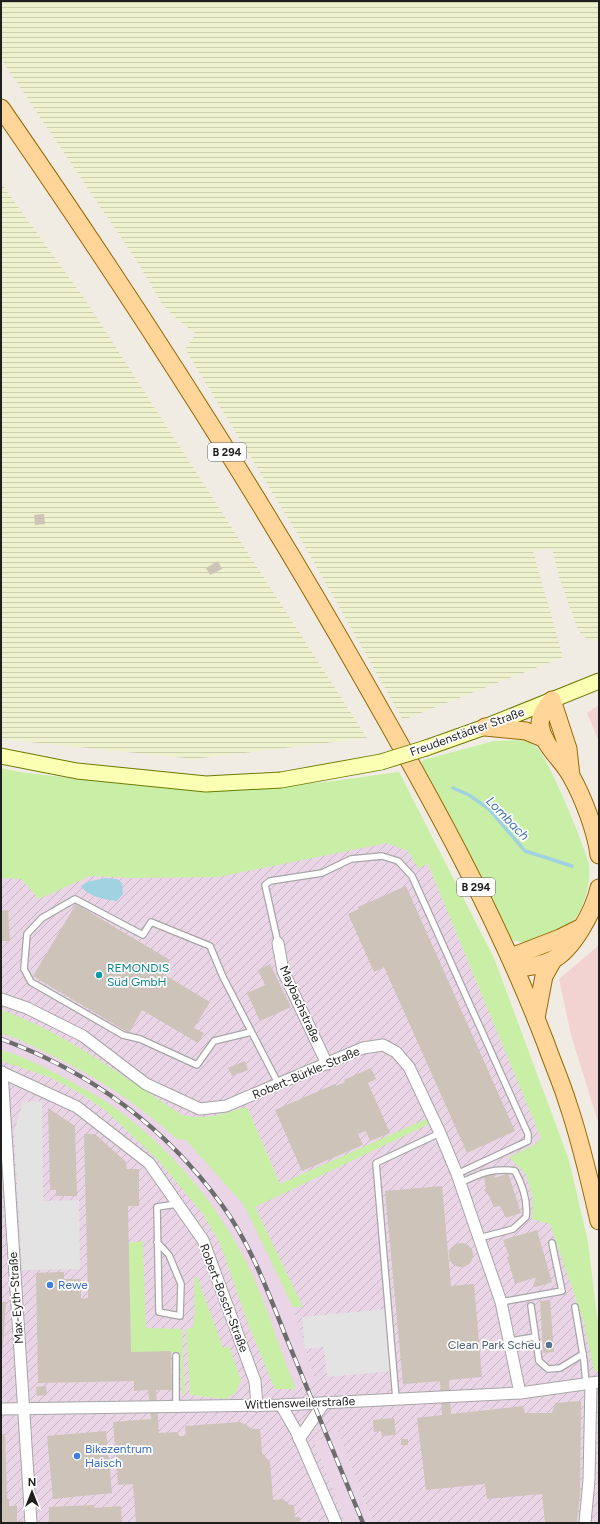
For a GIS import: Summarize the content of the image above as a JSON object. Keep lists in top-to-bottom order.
{
  "streets": {
    "main road": ["B 294"],
    "street": [
      "Freudenstädter Straße",
      "Maybachstraße",
      "Robert-Bürkle-Straße",
      "Max-Eyth-Straße",
      "Robert-Bosch-Straße",
      "Wittlensweilerstraße"
    ]
  },
  "crossings": [
    ["Maybachstraße", "Robert-Bürkle-Straße"],
    ["Robert-Bürkle-Straße", "Wittlensweilerstraße"],
    ["Max-Eyth-Straße", "Robert-Bosch-Straße"],
    ["Max-Eyth-Straße", "Wittlensweilerstraße"],
    ["Robert-Bosch-Straße", "Wittlensweilerstraße"]
  ],
  "water": ["Lombach"],
  "places": [
    "REMONDIS Süd GmbH",
    "Rewe",
    "Clean Park Scheu",
    "Bikezentrum Haisch"
  ],
  "north": "top"
}
